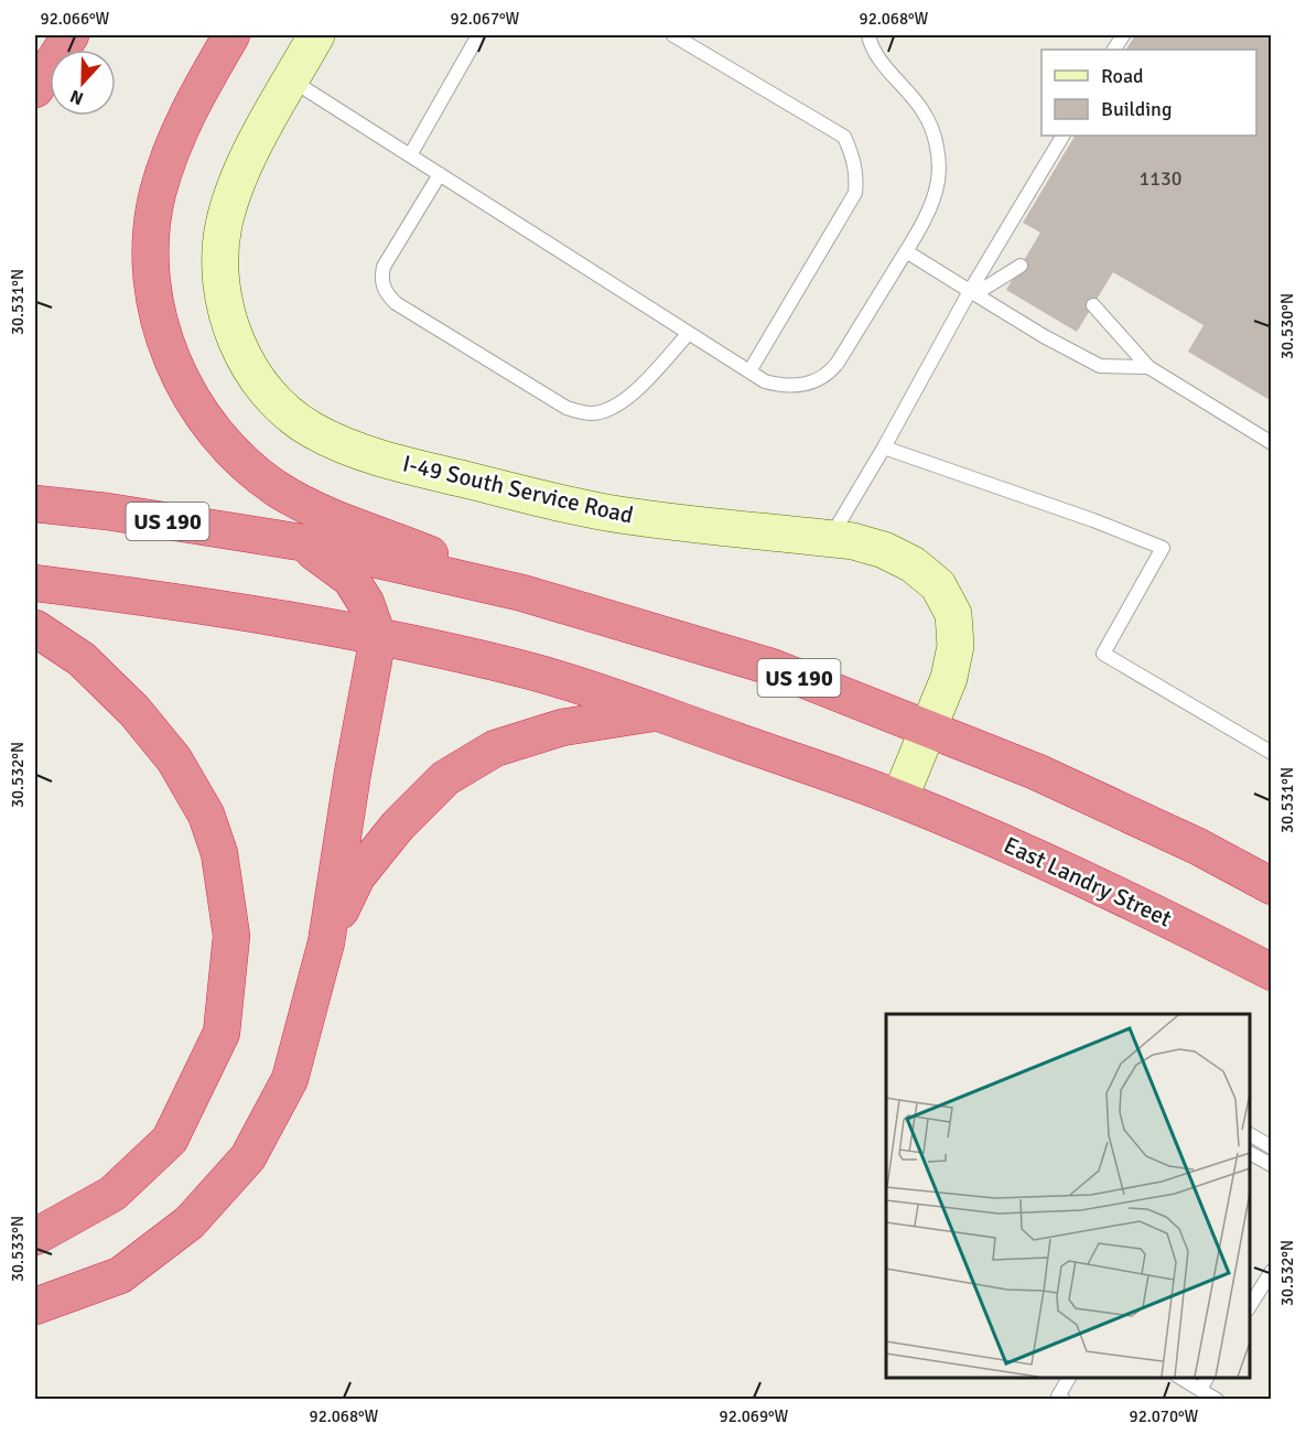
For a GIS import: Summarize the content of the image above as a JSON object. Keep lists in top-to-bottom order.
{
  "streets": {
    "highway": ["US 190", "East Landry Street"],
    "street": ["I-49 South Service Road"]
  },
  "crossings": [
    ["I-49 South Service Road", "US 190"],
    ["I-49 South Service Road", "East Landry Street"]
  ],
  "house_numbers": ["1130"],
  "legend": ["Road", "Building"],
  "north": "bottom",
  "coordinates": [
    "92.066°W",
    "92.067°W",
    "92.068°W",
    "30.531°N",
    "30.530°N",
    "30.532°N",
    "30.533°N",
    "92.069°W",
    "92.070°W"
  ]
}
